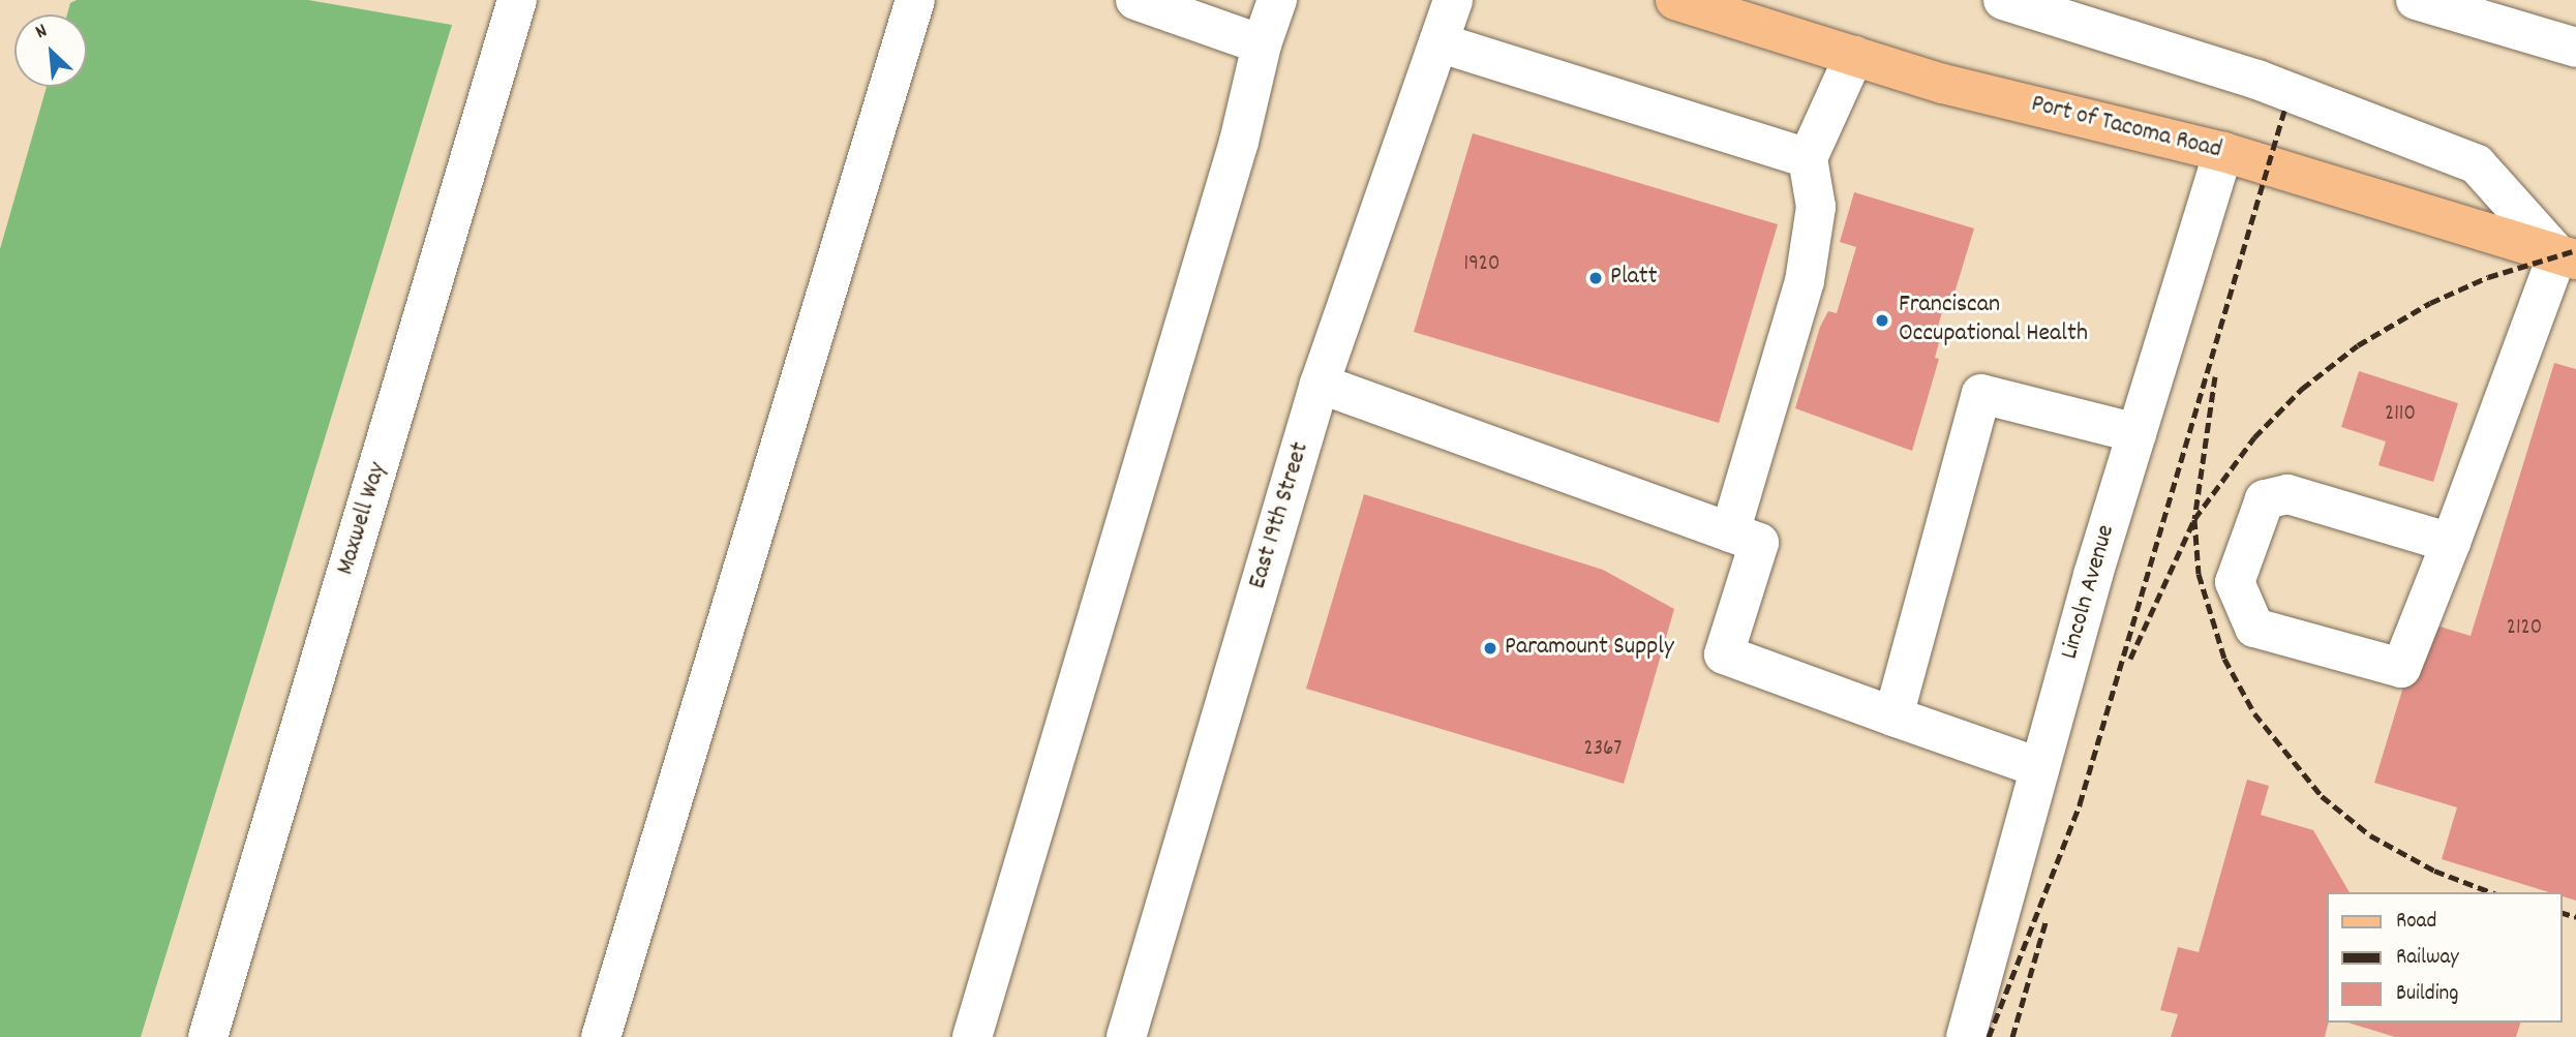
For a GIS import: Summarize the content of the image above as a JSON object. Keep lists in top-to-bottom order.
{
  "streets": {
    "main road": ["Port of Tacoma Road"],
    "street": ["East 19th Street", "Maxwell Way", "Lincoln Avenue"]
  },
  "crossings": [
    ["Port of Tacoma Road", "Lincoln Avenue"]
  ],
  "places": ["Platt", "Franciscan Occupational Health", "Paramount Supply"],
  "house_numbers": [
    "1920",
    "2110",
    "2120",
    "2367"
  ],
  "legend": ["Road", "Railway", "Building"],
  "north": "top left"
}
